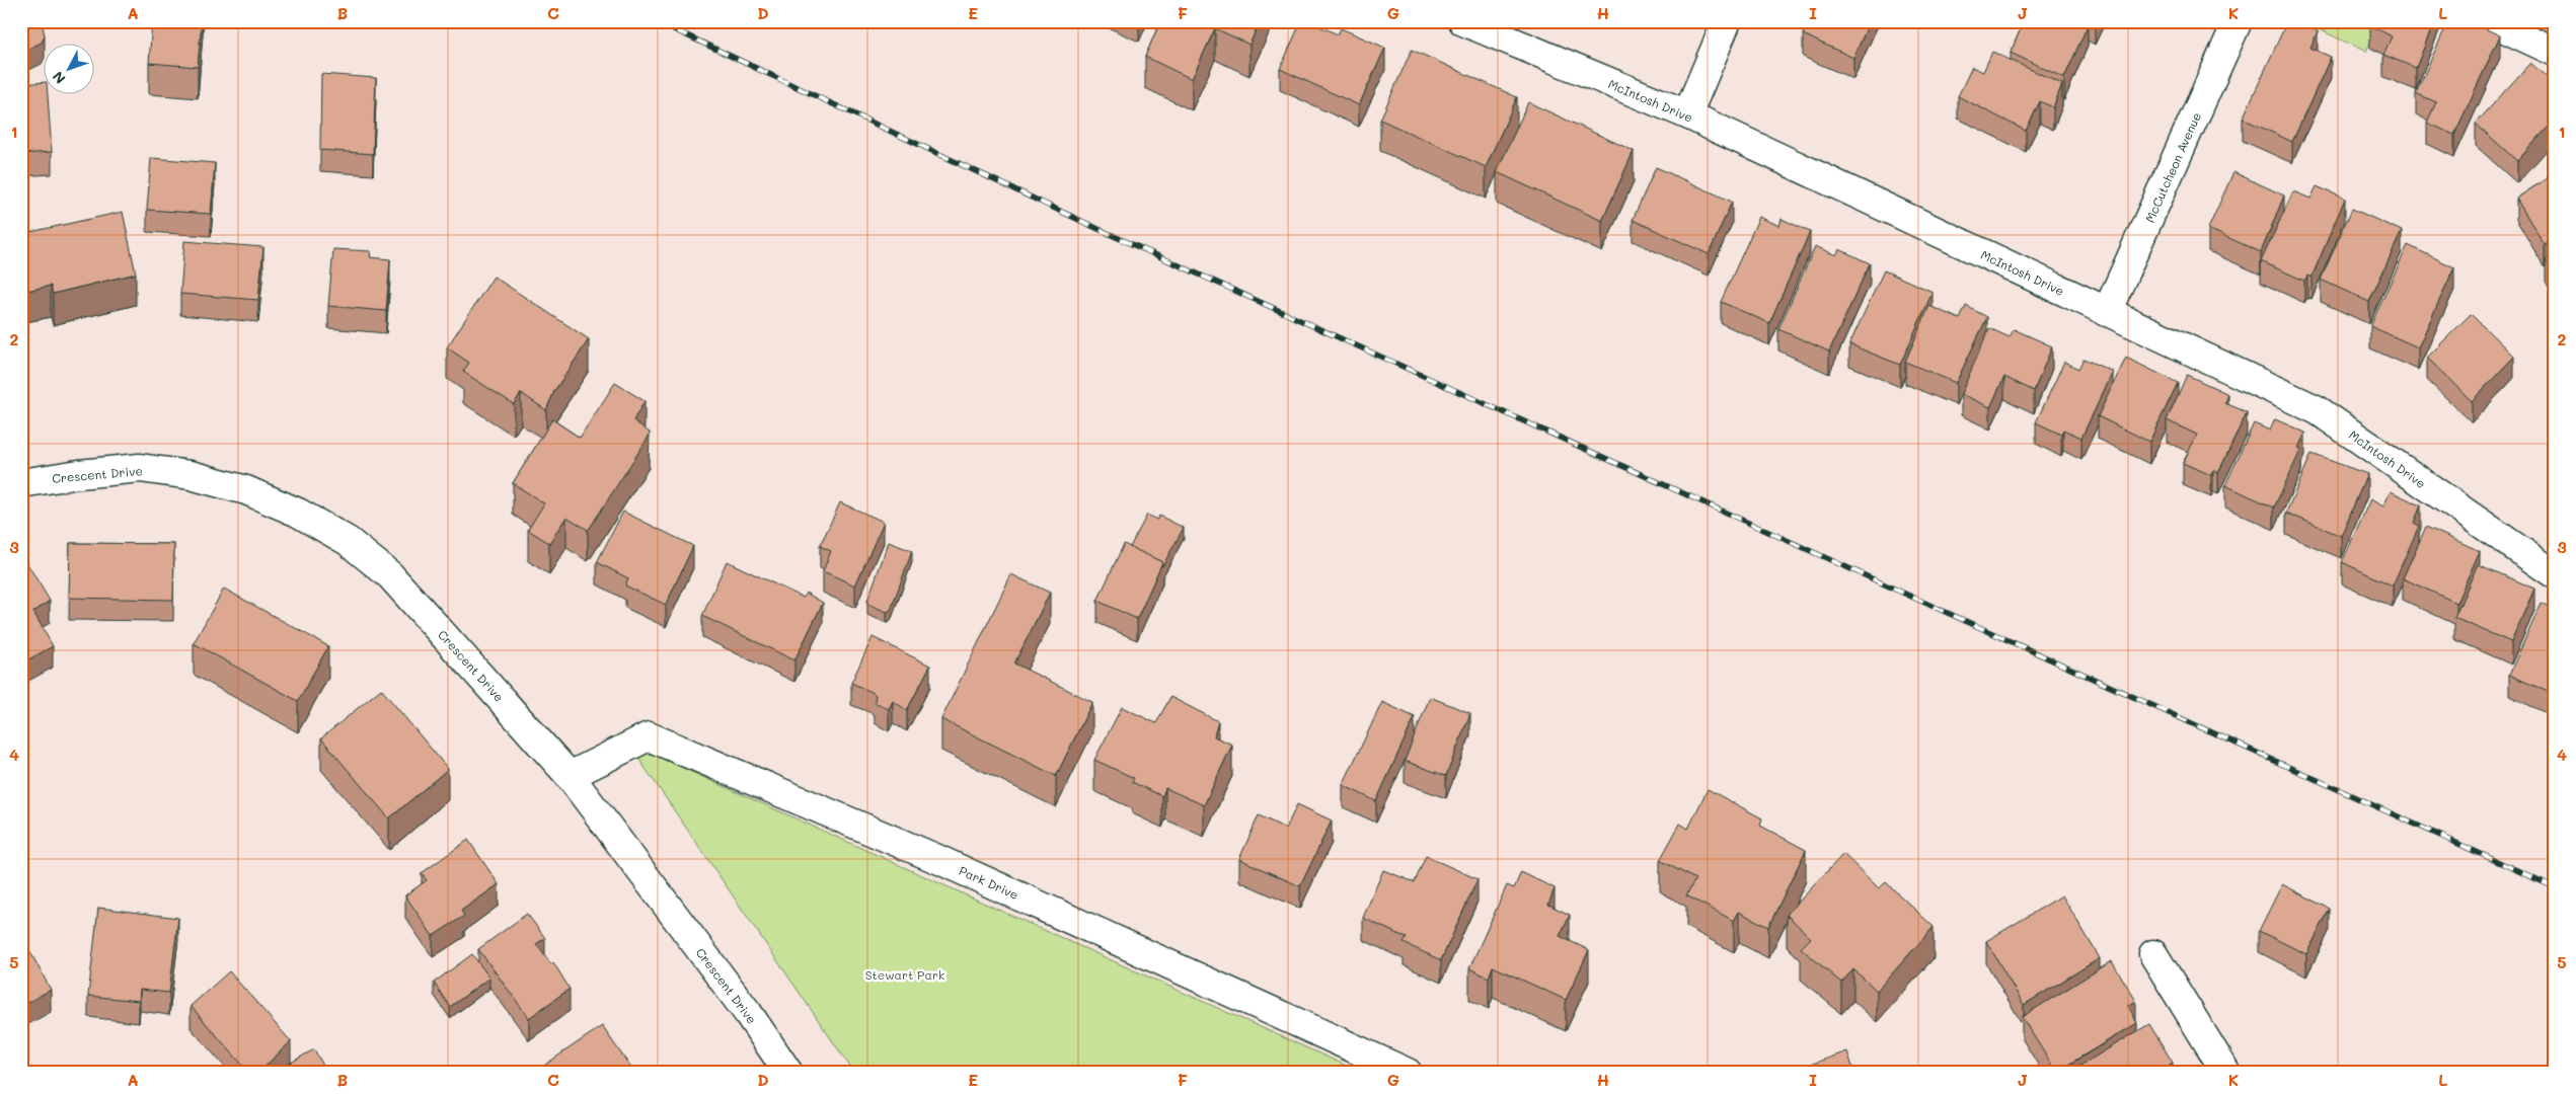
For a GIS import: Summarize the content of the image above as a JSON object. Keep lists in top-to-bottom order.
{
  "streets": {
    "street": [
      "McIntosh Drive",
      "McCutcheon Avenue",
      "Crescent Drive",
      "Park Drive"
    ]
  },
  "crossings": [
    ["McIntosh Drive", "McCutcheon Avenue"],
    ["Crescent Drive", "Park Drive"]
  ],
  "parks": ["Stewart Park"],
  "north": "bottom left",
  "grid": {
    "columns": [
      "A",
      "B",
      "C",
      "D",
      "E",
      "F",
      "G",
      "H",
      "I",
      "J",
      "K",
      "L"
    ],
    "rows": [
      "1",
      "2",
      "3",
      "4",
      "5"
    ]
  }
}
